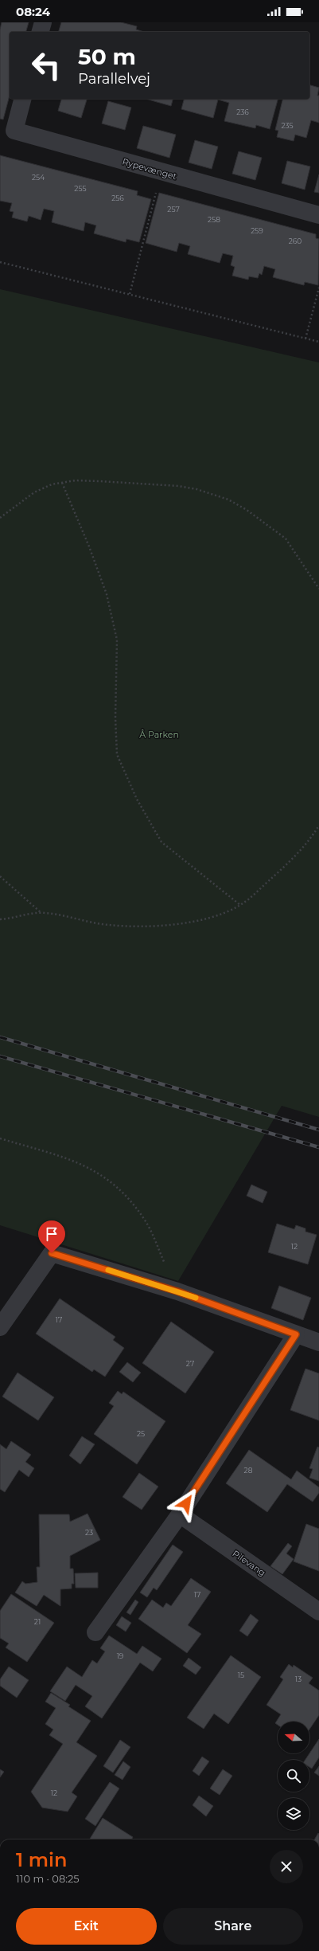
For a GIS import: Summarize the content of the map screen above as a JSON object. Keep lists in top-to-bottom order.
{
  "streets": {
    "street": ["Rypevænget", "Pilevang"]
  },
  "parks": ["Å Parken"],
  "house_numbers": [
    "236",
    "235",
    "254",
    "255",
    "256",
    "257",
    "258",
    "259",
    "260",
    "12",
    "17",
    "27",
    "25",
    "28",
    "23",
    "17",
    "21",
    "19",
    "15",
    "13",
    "12"
  ],
  "north": "left",
  "page": {
    "status": "08:24",
    "turn": ["50 m", "Parallelvej"],
    "heading": ["1 min", "110 m · 08:25"],
    "buttons": ["Exit", "Share"]
  }
}
